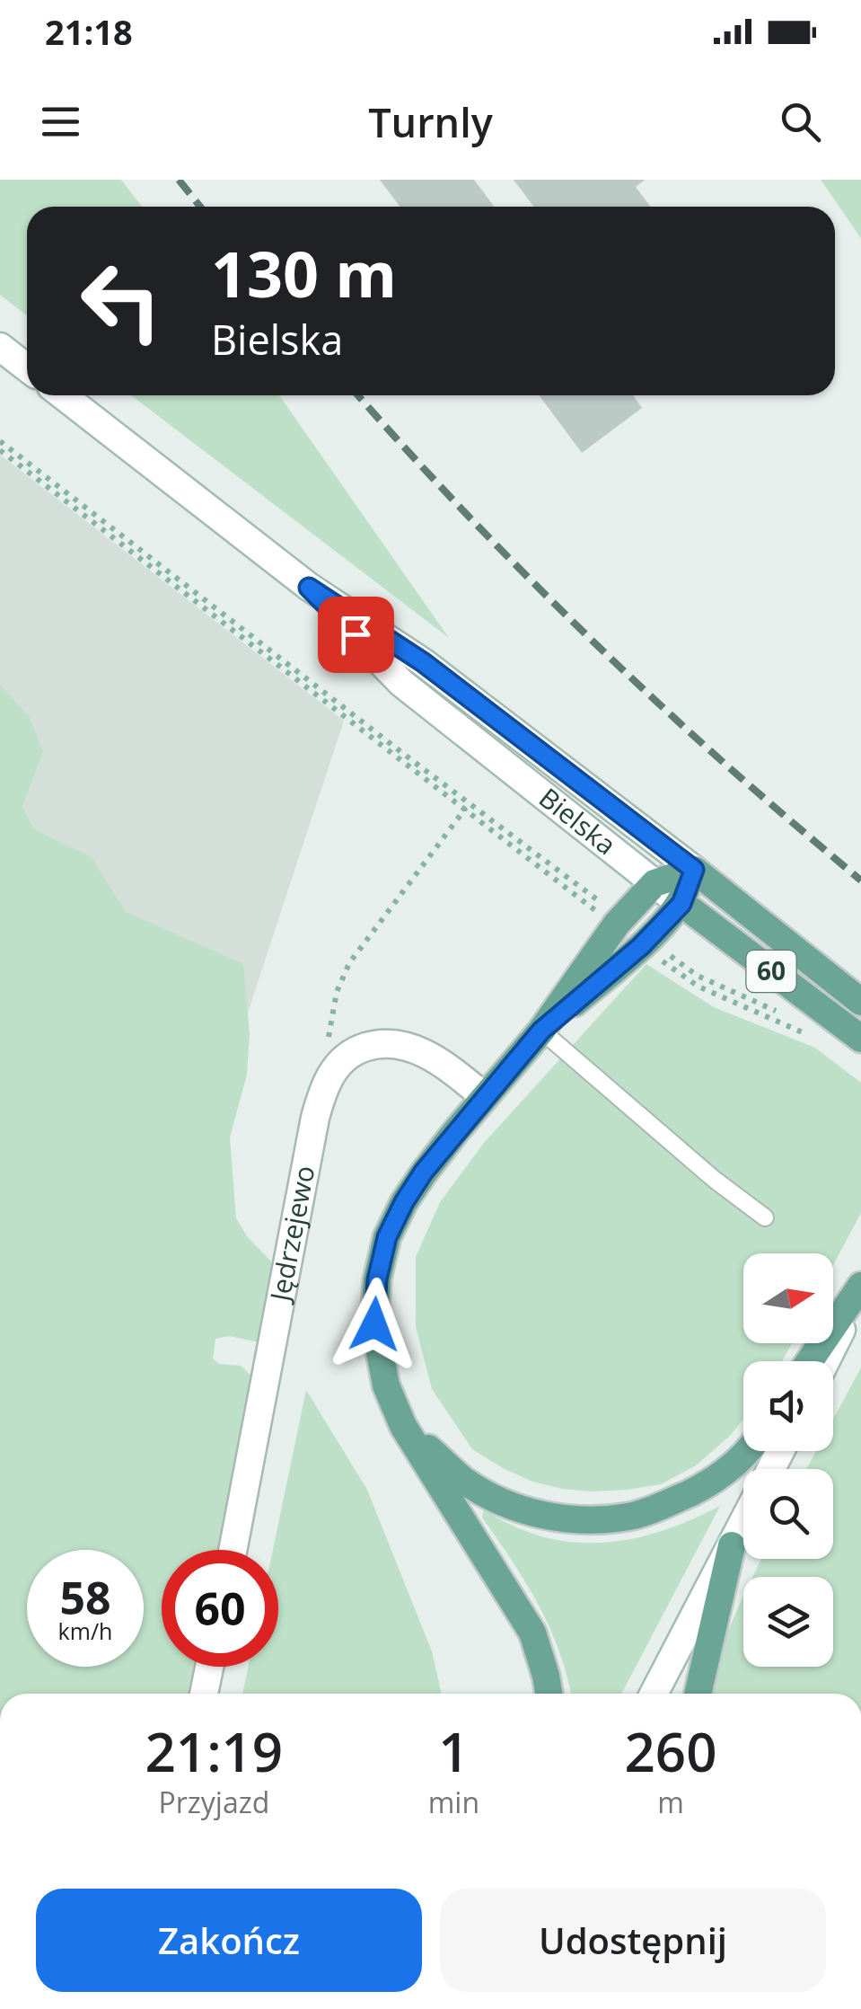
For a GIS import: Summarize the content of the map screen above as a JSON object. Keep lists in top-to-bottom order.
{
  "streets": {
    "main road": ["Bielska", "60", "Jędrzejewo"]
  },
  "north": "right",
  "page": {
    "status": "21:18",
    "header": "Turnly",
    "turn": ["130 m", "Bielska"],
    "speed": "58 km/h",
    "limit": "60",
    "eta": [
      "21:19",
      "Przyjazd",
      "1",
      "min",
      "260",
      "m"
    ],
    "buttons": ["Zakończ", "Udostępnij"]
  }
}
